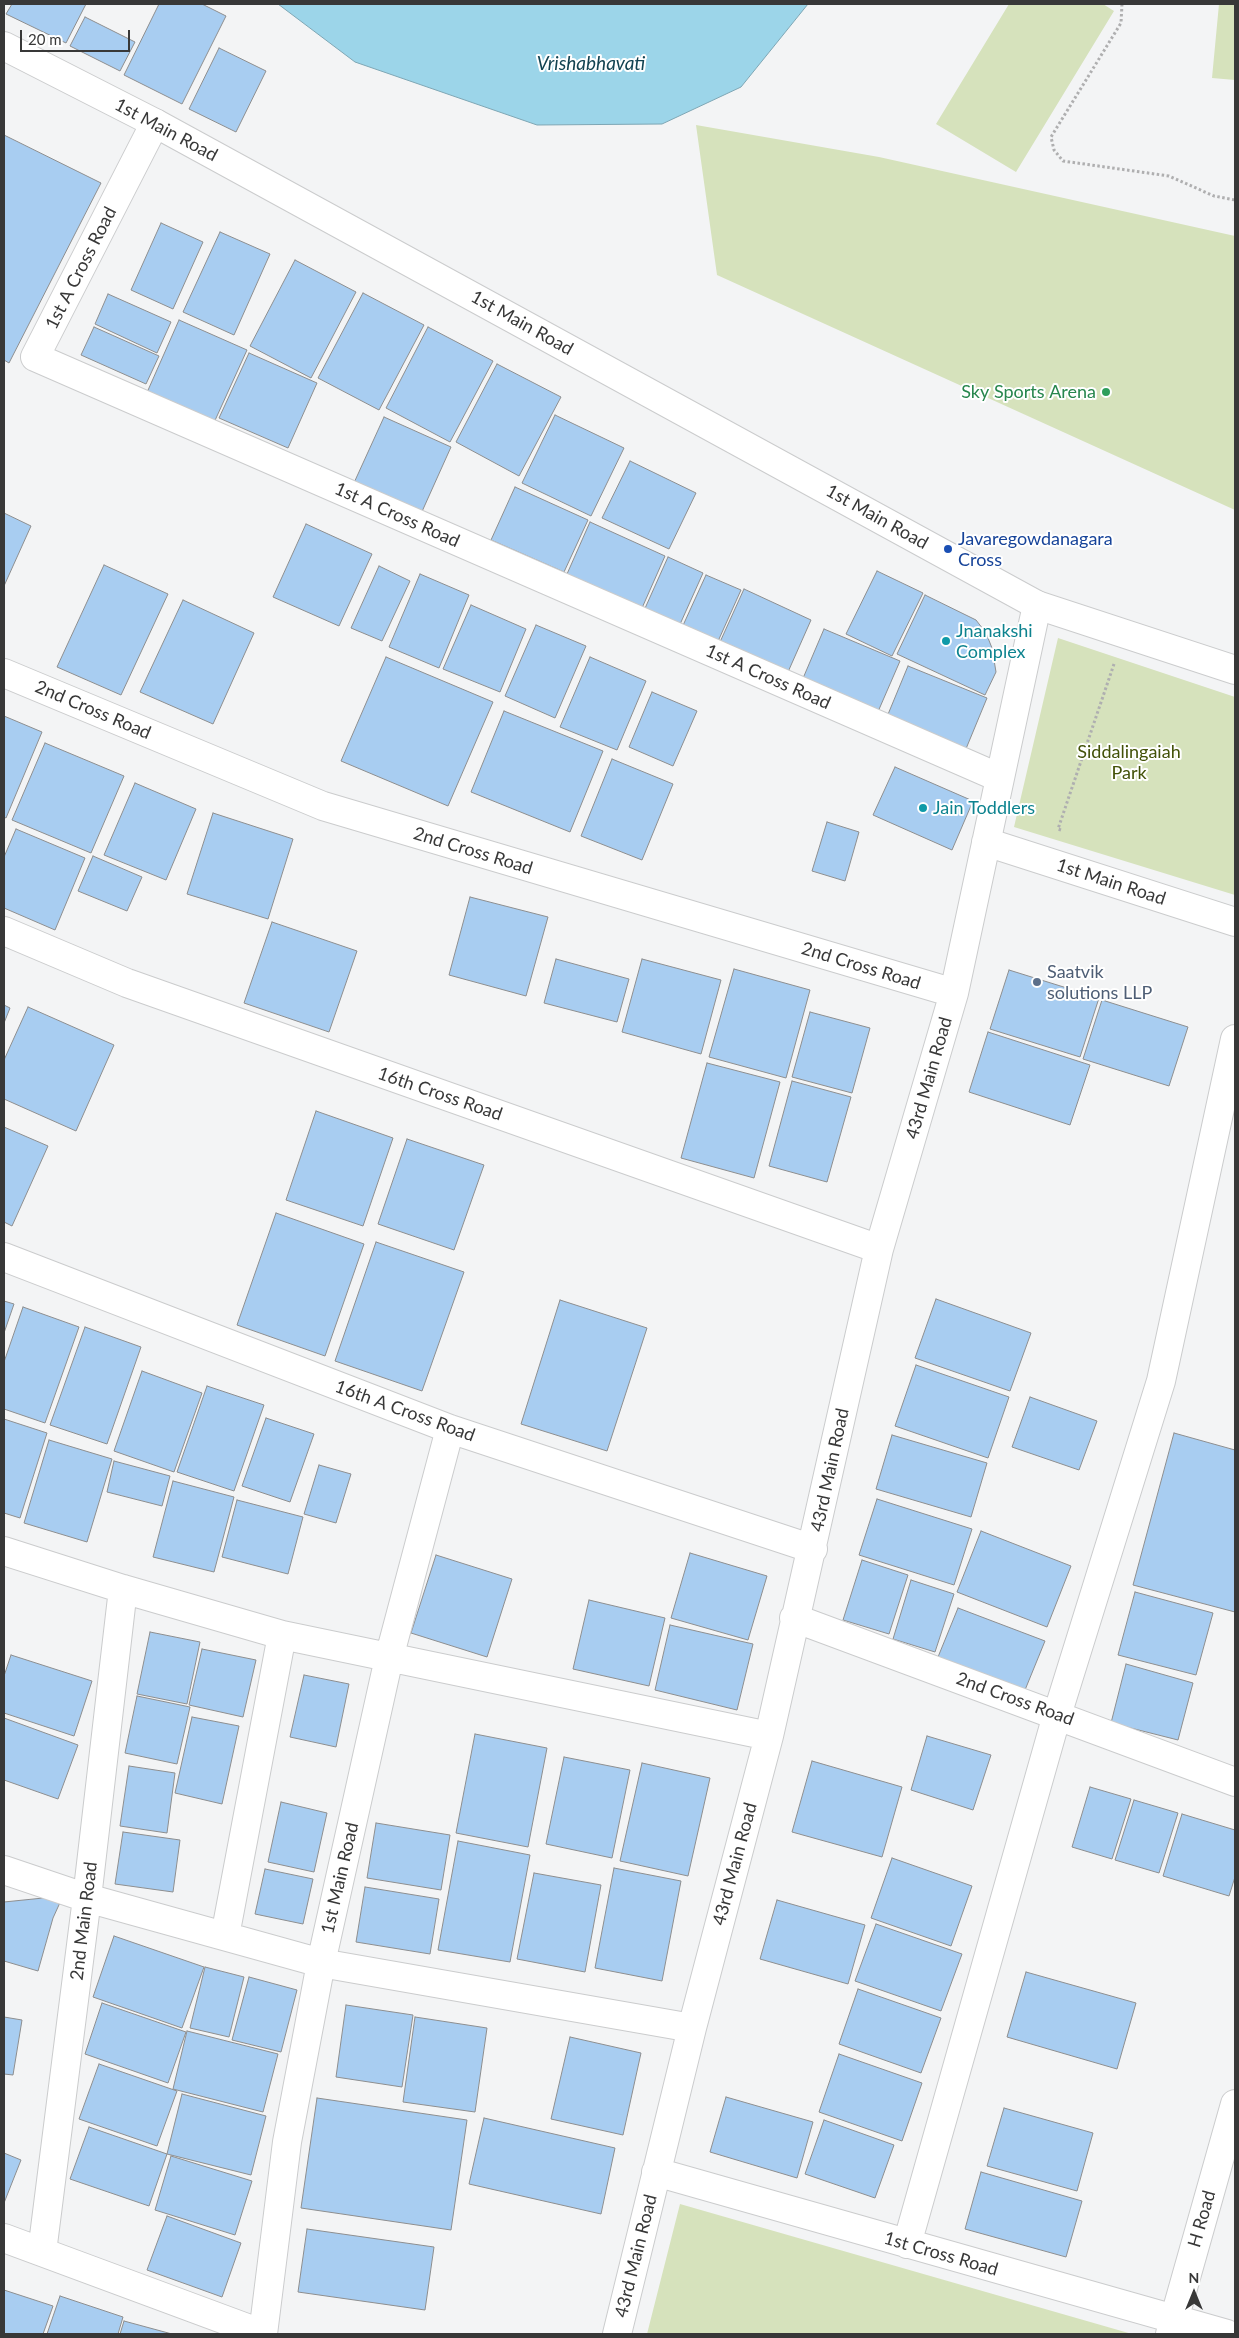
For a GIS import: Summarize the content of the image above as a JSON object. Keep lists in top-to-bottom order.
{
  "streets": {
    "street": [
      "1st Main Road",
      "1st A Cross Road",
      "2nd Cross Road",
      "43rd Main Road",
      "16th Cross Road",
      "16th A Cross Road",
      "2nd Main Road",
      "H Road",
      "1st Cross Road"
    ]
  },
  "crossings": [
    ["1st Main Road", "1st A Cross Road"],
    ["1st Main Road", "43rd Main Road"],
    ["1st Main Road", "16th A Cross Road"],
    ["1st A Cross Road", "43rd Main Road"],
    ["2nd Cross Road", "43rd Main Road"],
    ["43rd Main Road", "16th Cross Road"],
    ["43rd Main Road", "16th A Cross Road"],
    ["43rd Main Road", "1st Cross Road"],
    ["H Road", "1st Cross Road"]
  ],
  "water": ["Vrishabhavati"],
  "parks": ["Siddalingaiah Park"],
  "places": [
    "Sky Sports Arena",
    "Javaregowdanagara Cross",
    "Jnanakshi Complex",
    "Jain Toddlers",
    "Saatvik solutions LLP"
  ],
  "scale_bar": "20 m",
  "north": "top"
}
